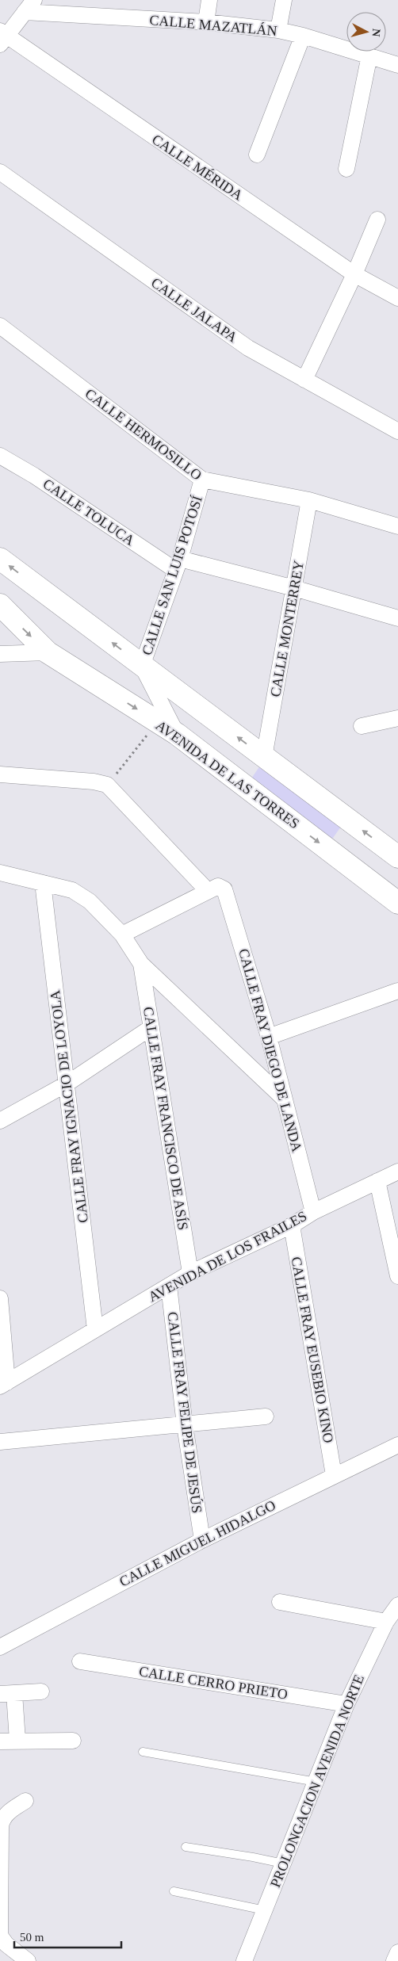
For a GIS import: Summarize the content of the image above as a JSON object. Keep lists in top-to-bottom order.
{
  "streets": {
    "street": [
      "CALLE MAZATLÁN",
      "CALLE MÉRIDA",
      "CALLE JALAPA",
      "CALLE HERMOSILLO",
      "CALLE TOLUCA",
      "CALLE SAN LUIS POTOSÍ",
      "CALLE MONTERREY",
      "AVENIDA DE LAS TORRES",
      "CALLE FRAY DIEGO DE LANDA",
      "CALLE FRAY IGNACIO DE LOYOLA",
      "CALLE FRAY FRANCISCO DE ASÍS",
      "AVENIDA DE LOS FRAILES",
      "CALLE FRAY EUSEBIO KINO",
      "CALLE FRAY FELIPE DE JESÚS",
      "CALLE MIGUEL HIDALGO",
      "CALLE CERRO PRIETO",
      "PROLONGACION AVENIDA NORTE"
    ]
  },
  "crossings": [
    ["CALLE HERMOSILLO", "CALLE SAN LUIS POTOSÍ"],
    ["CALLE HERMOSILLO", "CALLE MONTERREY"],
    ["CALLE TOLUCA", "CALLE SAN LUIS POTOSÍ"],
    ["CALLE TOLUCA", "CALLE MONTERREY"],
    ["CALLE SAN LUIS POTOSÍ", "AVENIDA DE LAS TORRES"],
    ["CALLE FRAY DIEGO DE LANDA", "AVENIDA DE LOS FRAILES"],
    ["CALLE FRAY IGNACIO DE LOYOLA", "AVENIDA DE LOS FRAILES"],
    ["CALLE FRAY FRANCISCO DE ASÍS", "AVENIDA DE LOS FRAILES"],
    ["AVENIDA DE LOS FRAILES", "CALLE FRAY EUSEBIO KINO"],
    ["AVENIDA DE LOS FRAILES", "CALLE FRAY FELIPE DE JESÚS"],
    ["CALLE FRAY EUSEBIO KINO", "CALLE MIGUEL HIDALGO"],
    ["CALLE FRAY FELIPE DE JESÚS", "CALLE MIGUEL HIDALGO"],
    ["CALLE CERRO PRIETO", "PROLONGACION AVENIDA NORTE"]
  ],
  "scale_bar": "50 m",
  "north": "right"
}
